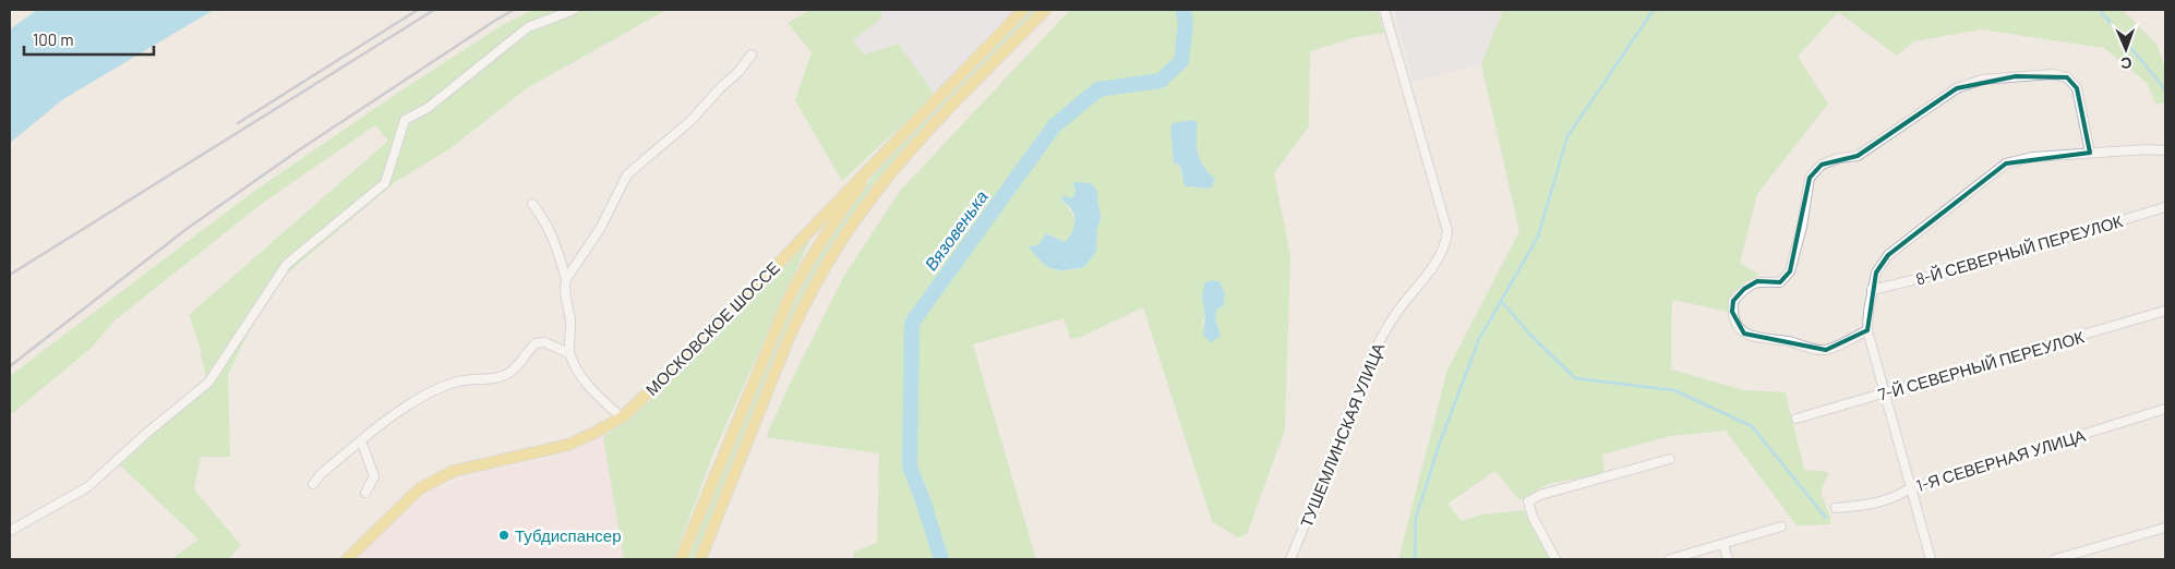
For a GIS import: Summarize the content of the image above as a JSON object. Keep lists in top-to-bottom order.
{
  "streets": {
    "main road": ["МОСКОВСКОЕ ШОССЕ"],
    "street": [
      "8-Й СЕВЕРНЫЙ ПЕРЕУЛОК",
      "7-Й СЕВЕРНЫЙ ПЕРЕУЛОК",
      "ТУШЕМЛИНСКАЯ УЛИЦА",
      "1-Я СЕВЕРНАЯ УЛИЦА"
    ]
  },
  "water": ["Вязовенька"],
  "places": ["Тубдиспансер"],
  "scale_bar": "100 m",
  "north": "bottom"
}
